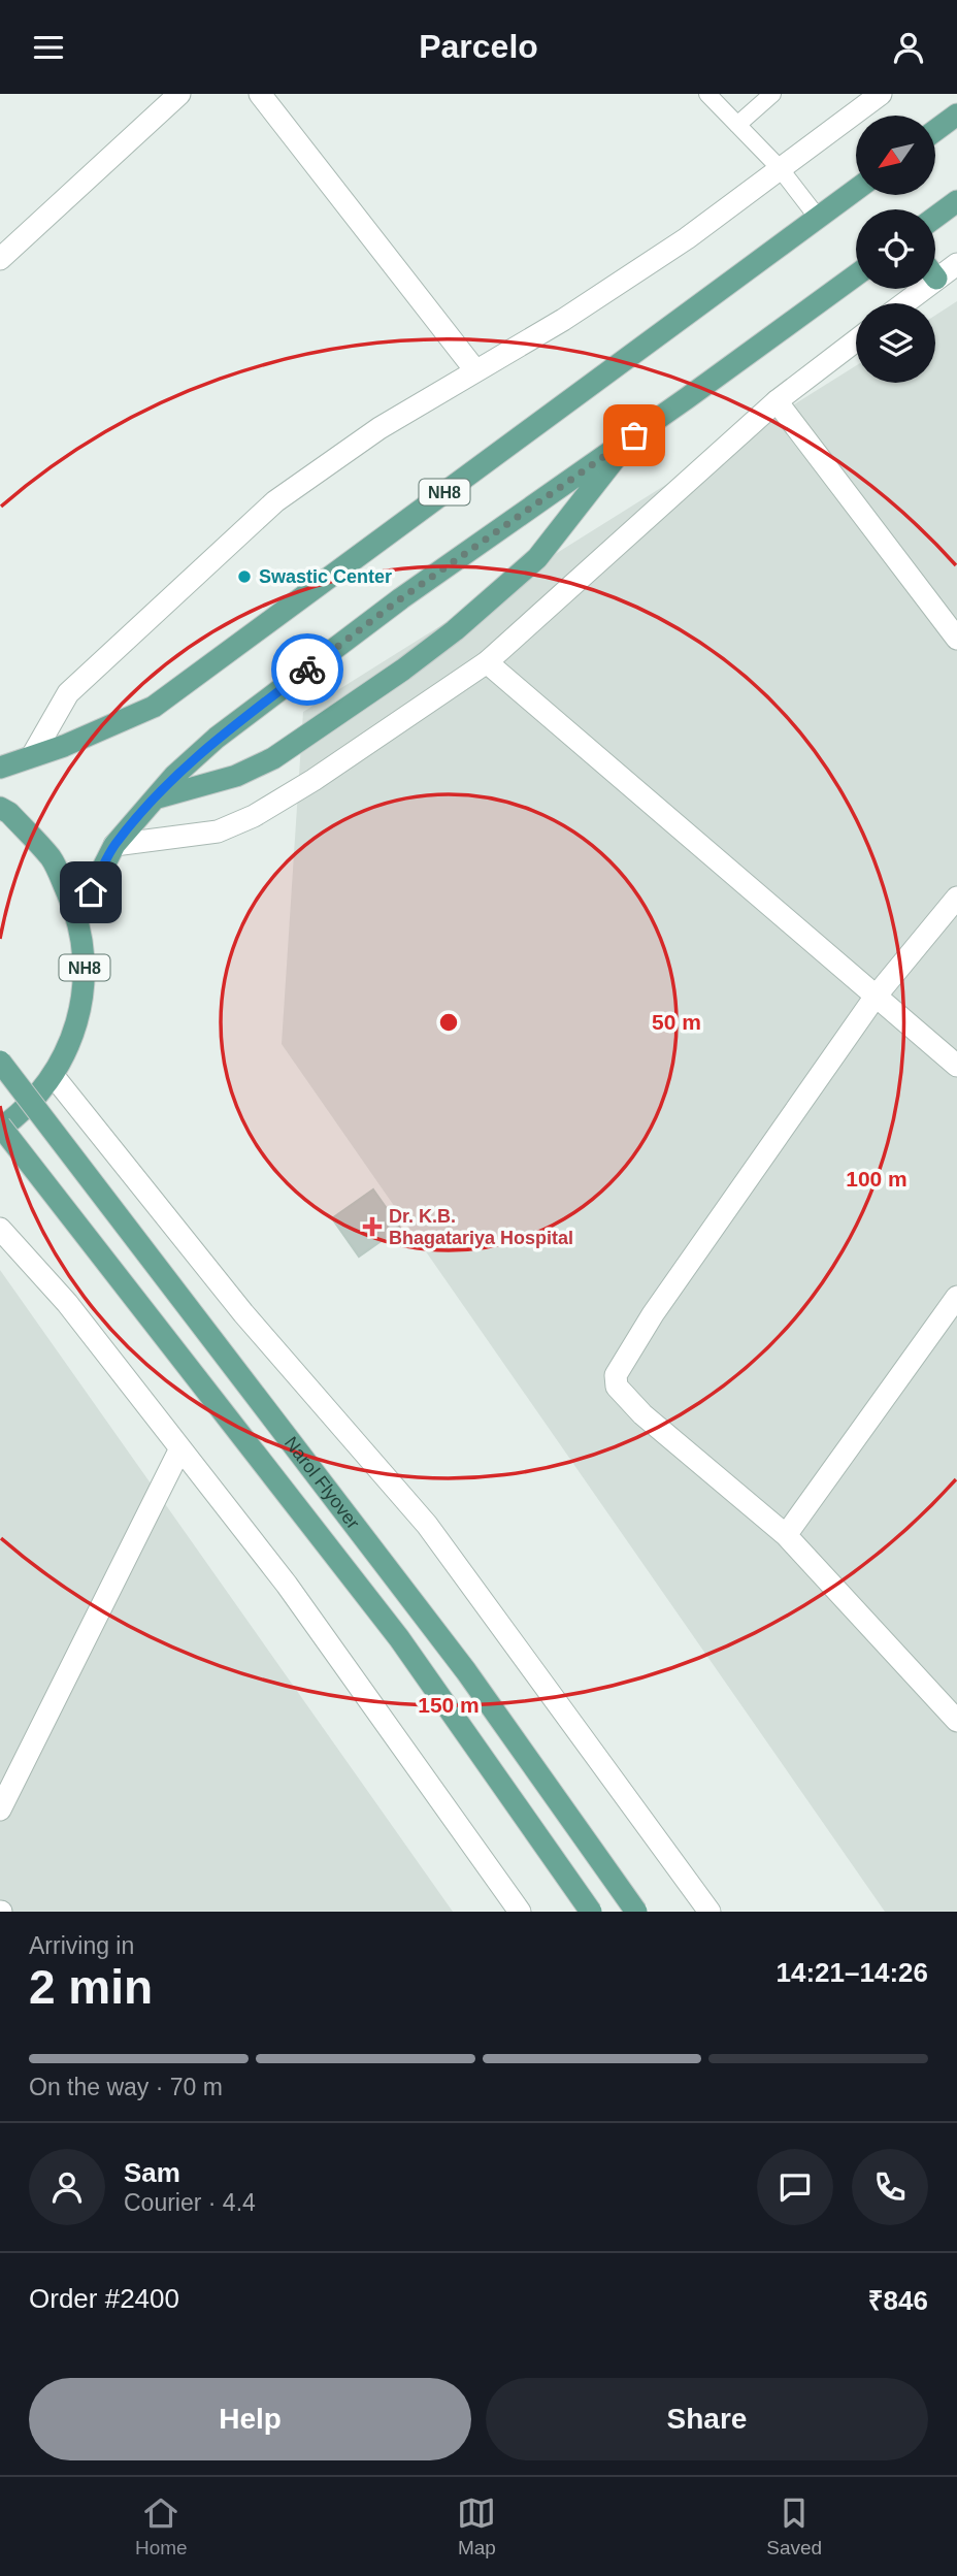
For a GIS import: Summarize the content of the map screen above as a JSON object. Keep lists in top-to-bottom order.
{
  "streets": {
    "main road": ["NH8", "Narol Flyover"]
  },
  "crossings": [
    ["NH8", "Narol Flyover"]
  ],
  "places": {
    "other": ["Swastic Center"],
    "health": ["Dr. K.B. Bhagatariya Hospital"]
  },
  "north": "bottom left",
  "page": {
    "header": "Parcelo",
    "heading": ["2 min", "Arriving in", "14:21–14:26"],
    "panel": [
      "Sam",
      "Courier · 4.4",
      "Order #2400",
      "₹846"
    ],
    "bar": "On the way · 70 m",
    "buttons": ["Help", "Share"],
    "tabs": ["Home", "Map", "Saved"]
  },
  "rings": ["50 m", "100 m", "150 m"]
}
